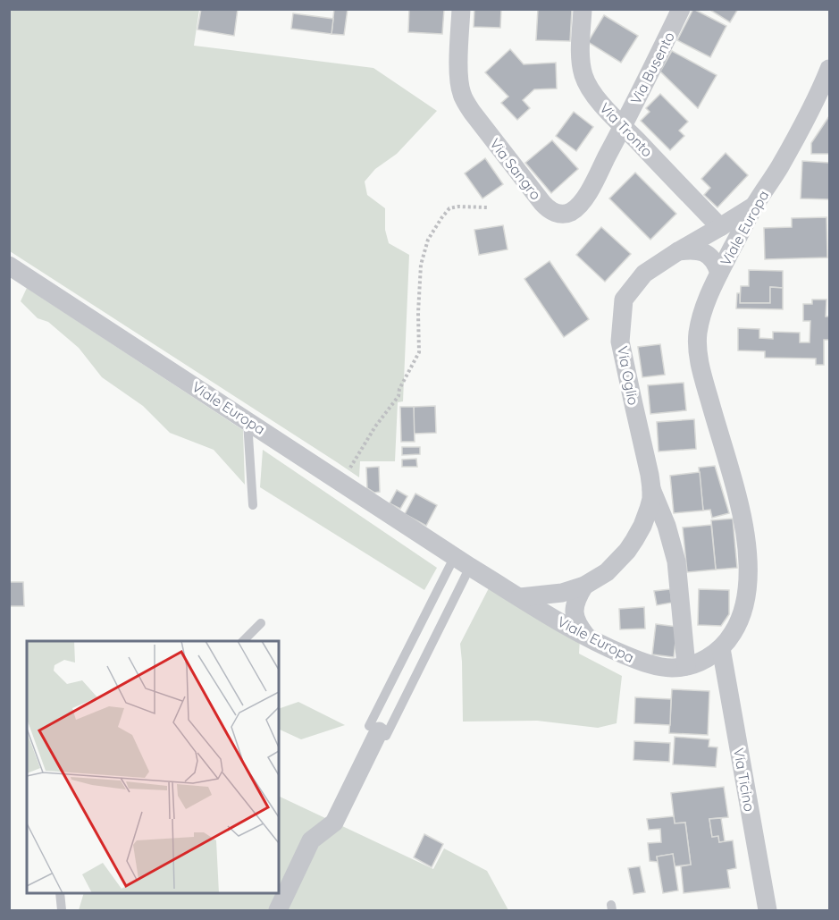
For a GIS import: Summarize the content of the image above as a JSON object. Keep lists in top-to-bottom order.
{
  "streets": {
    "street": [
      "Via Busento",
      "Via Tronto",
      "Via Sangro",
      "Viale Europa",
      "Via Oglio",
      "Via Ticino"
    ]
  },
  "crossings": [
    ["Via Busento", "Via Tronto"],
    ["Via Busento", "Via Sangro"],
    ["Via Tronto", "Via Sangro"],
    ["Via Tronto", "Via Oglio"],
    ["Viale Europa", "Via Oglio"],
    ["Viale Europa", "Via Ticino"]
  ]
}
